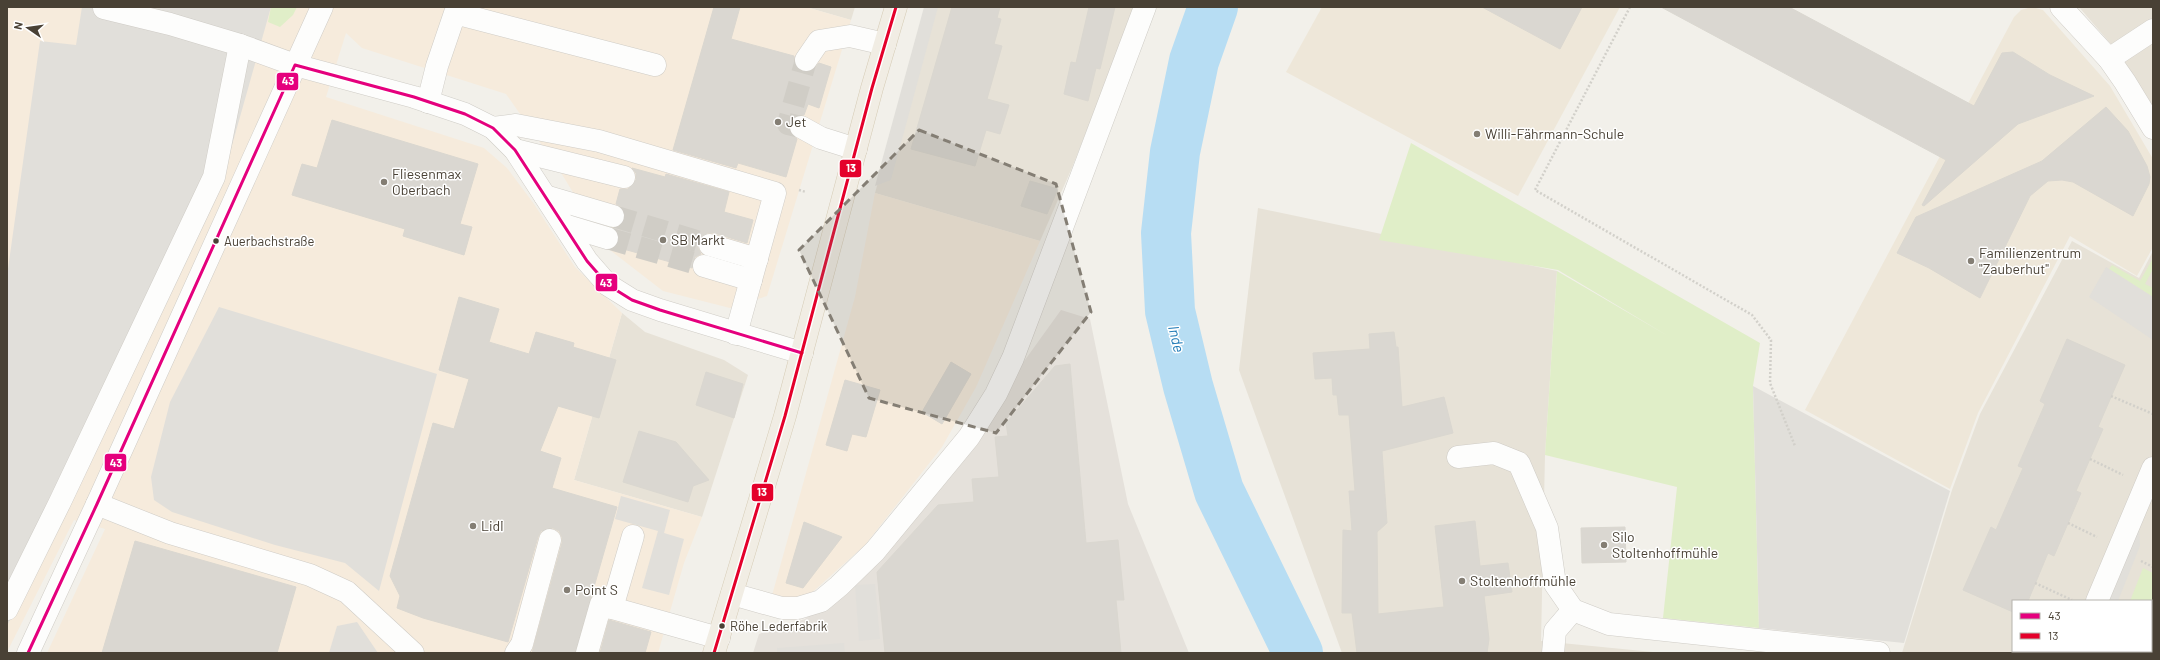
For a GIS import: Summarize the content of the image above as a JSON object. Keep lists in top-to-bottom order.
{
  "water": ["Inde"],
  "places": [
    "Jet",
    "Willi-Fährmann-Schule",
    "Fliesenmax Oberbach",
    "SB Markt",
    "Auerbachstraße",
    "Familienzentrum \"Zauberhut\"",
    "Lidl",
    "Silo Stoltenhoffmühle",
    "Stoltenhoffmühle",
    "Point S",
    "Röhe Lederfabrik"
  ],
  "lines": ["transit line 13", "transit line 43"],
  "legend": ["43", "13"],
  "north": "left"
}
